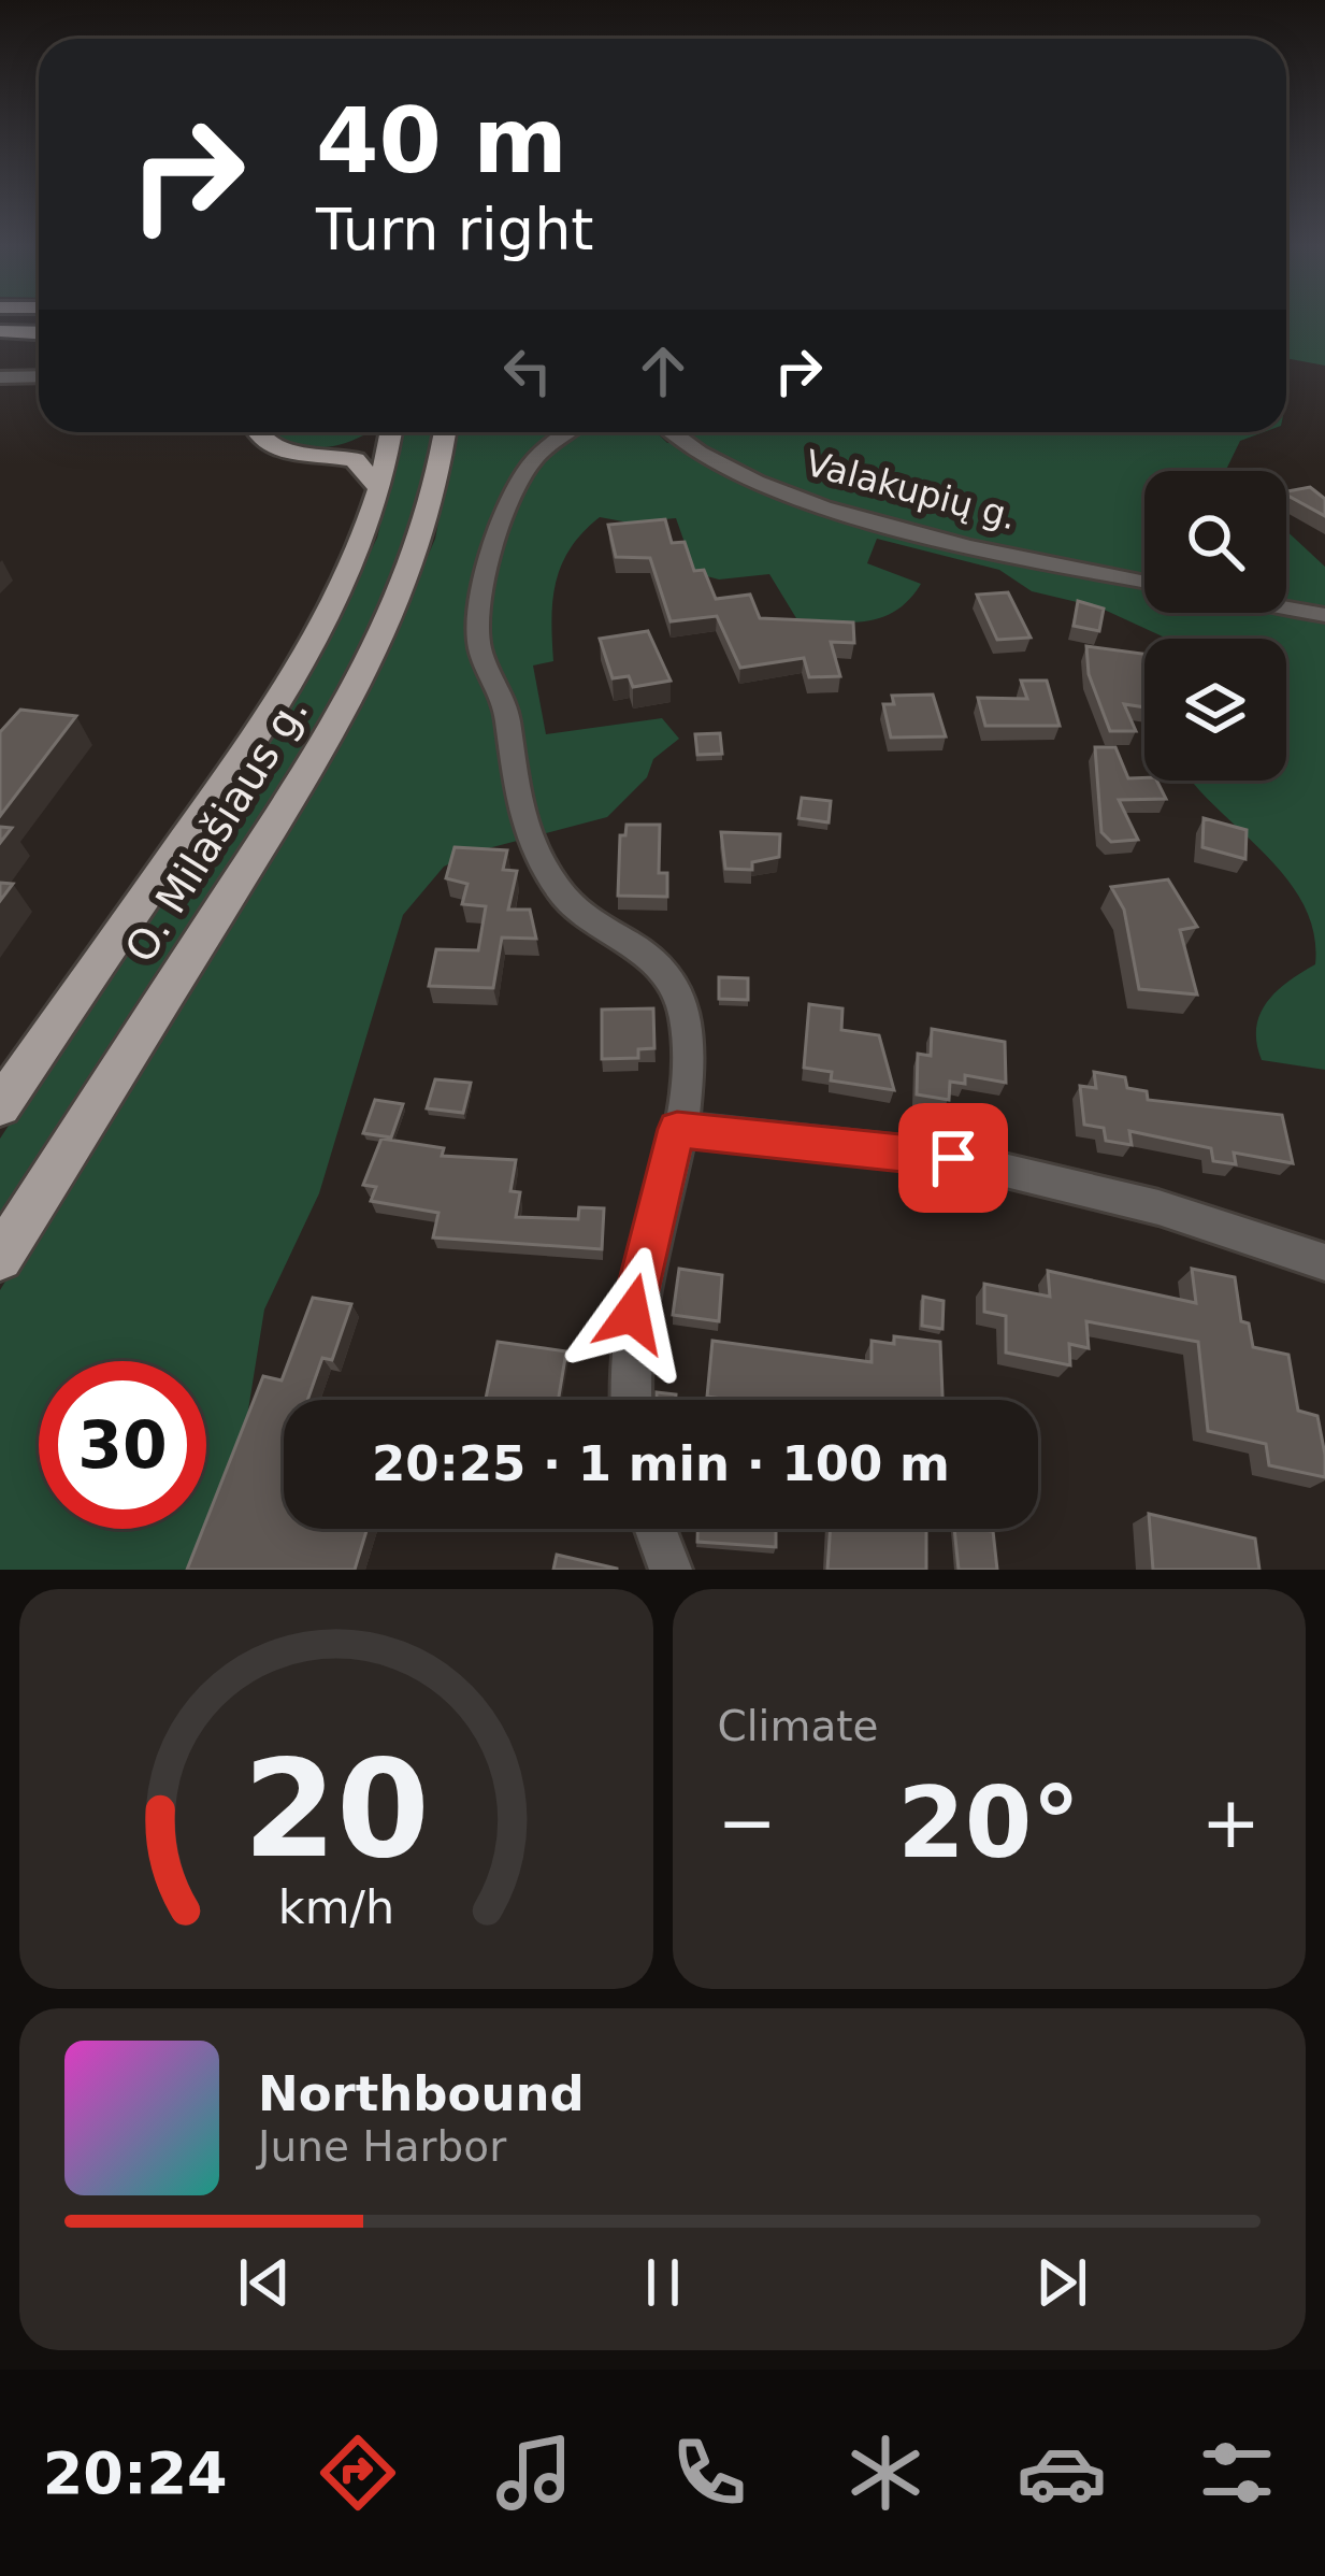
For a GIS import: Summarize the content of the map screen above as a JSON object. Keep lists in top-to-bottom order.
{
  "streets": {
    "main road": ["O. Milašiaus g."],
    "street": ["Valakupių g."]
  },
  "page": {
    "turn": ["40 m", "Turn right"],
    "limit": "30",
    "trip": "20:25 · 1 min · 100 m",
    "tile": "Climate",
    "heat": ["−", "20°", "+"],
    "song": ["Northbound", "June Harbor"],
    "tabs": "20:24",
    "gauge": ["20", "km/h"]
  }
}
